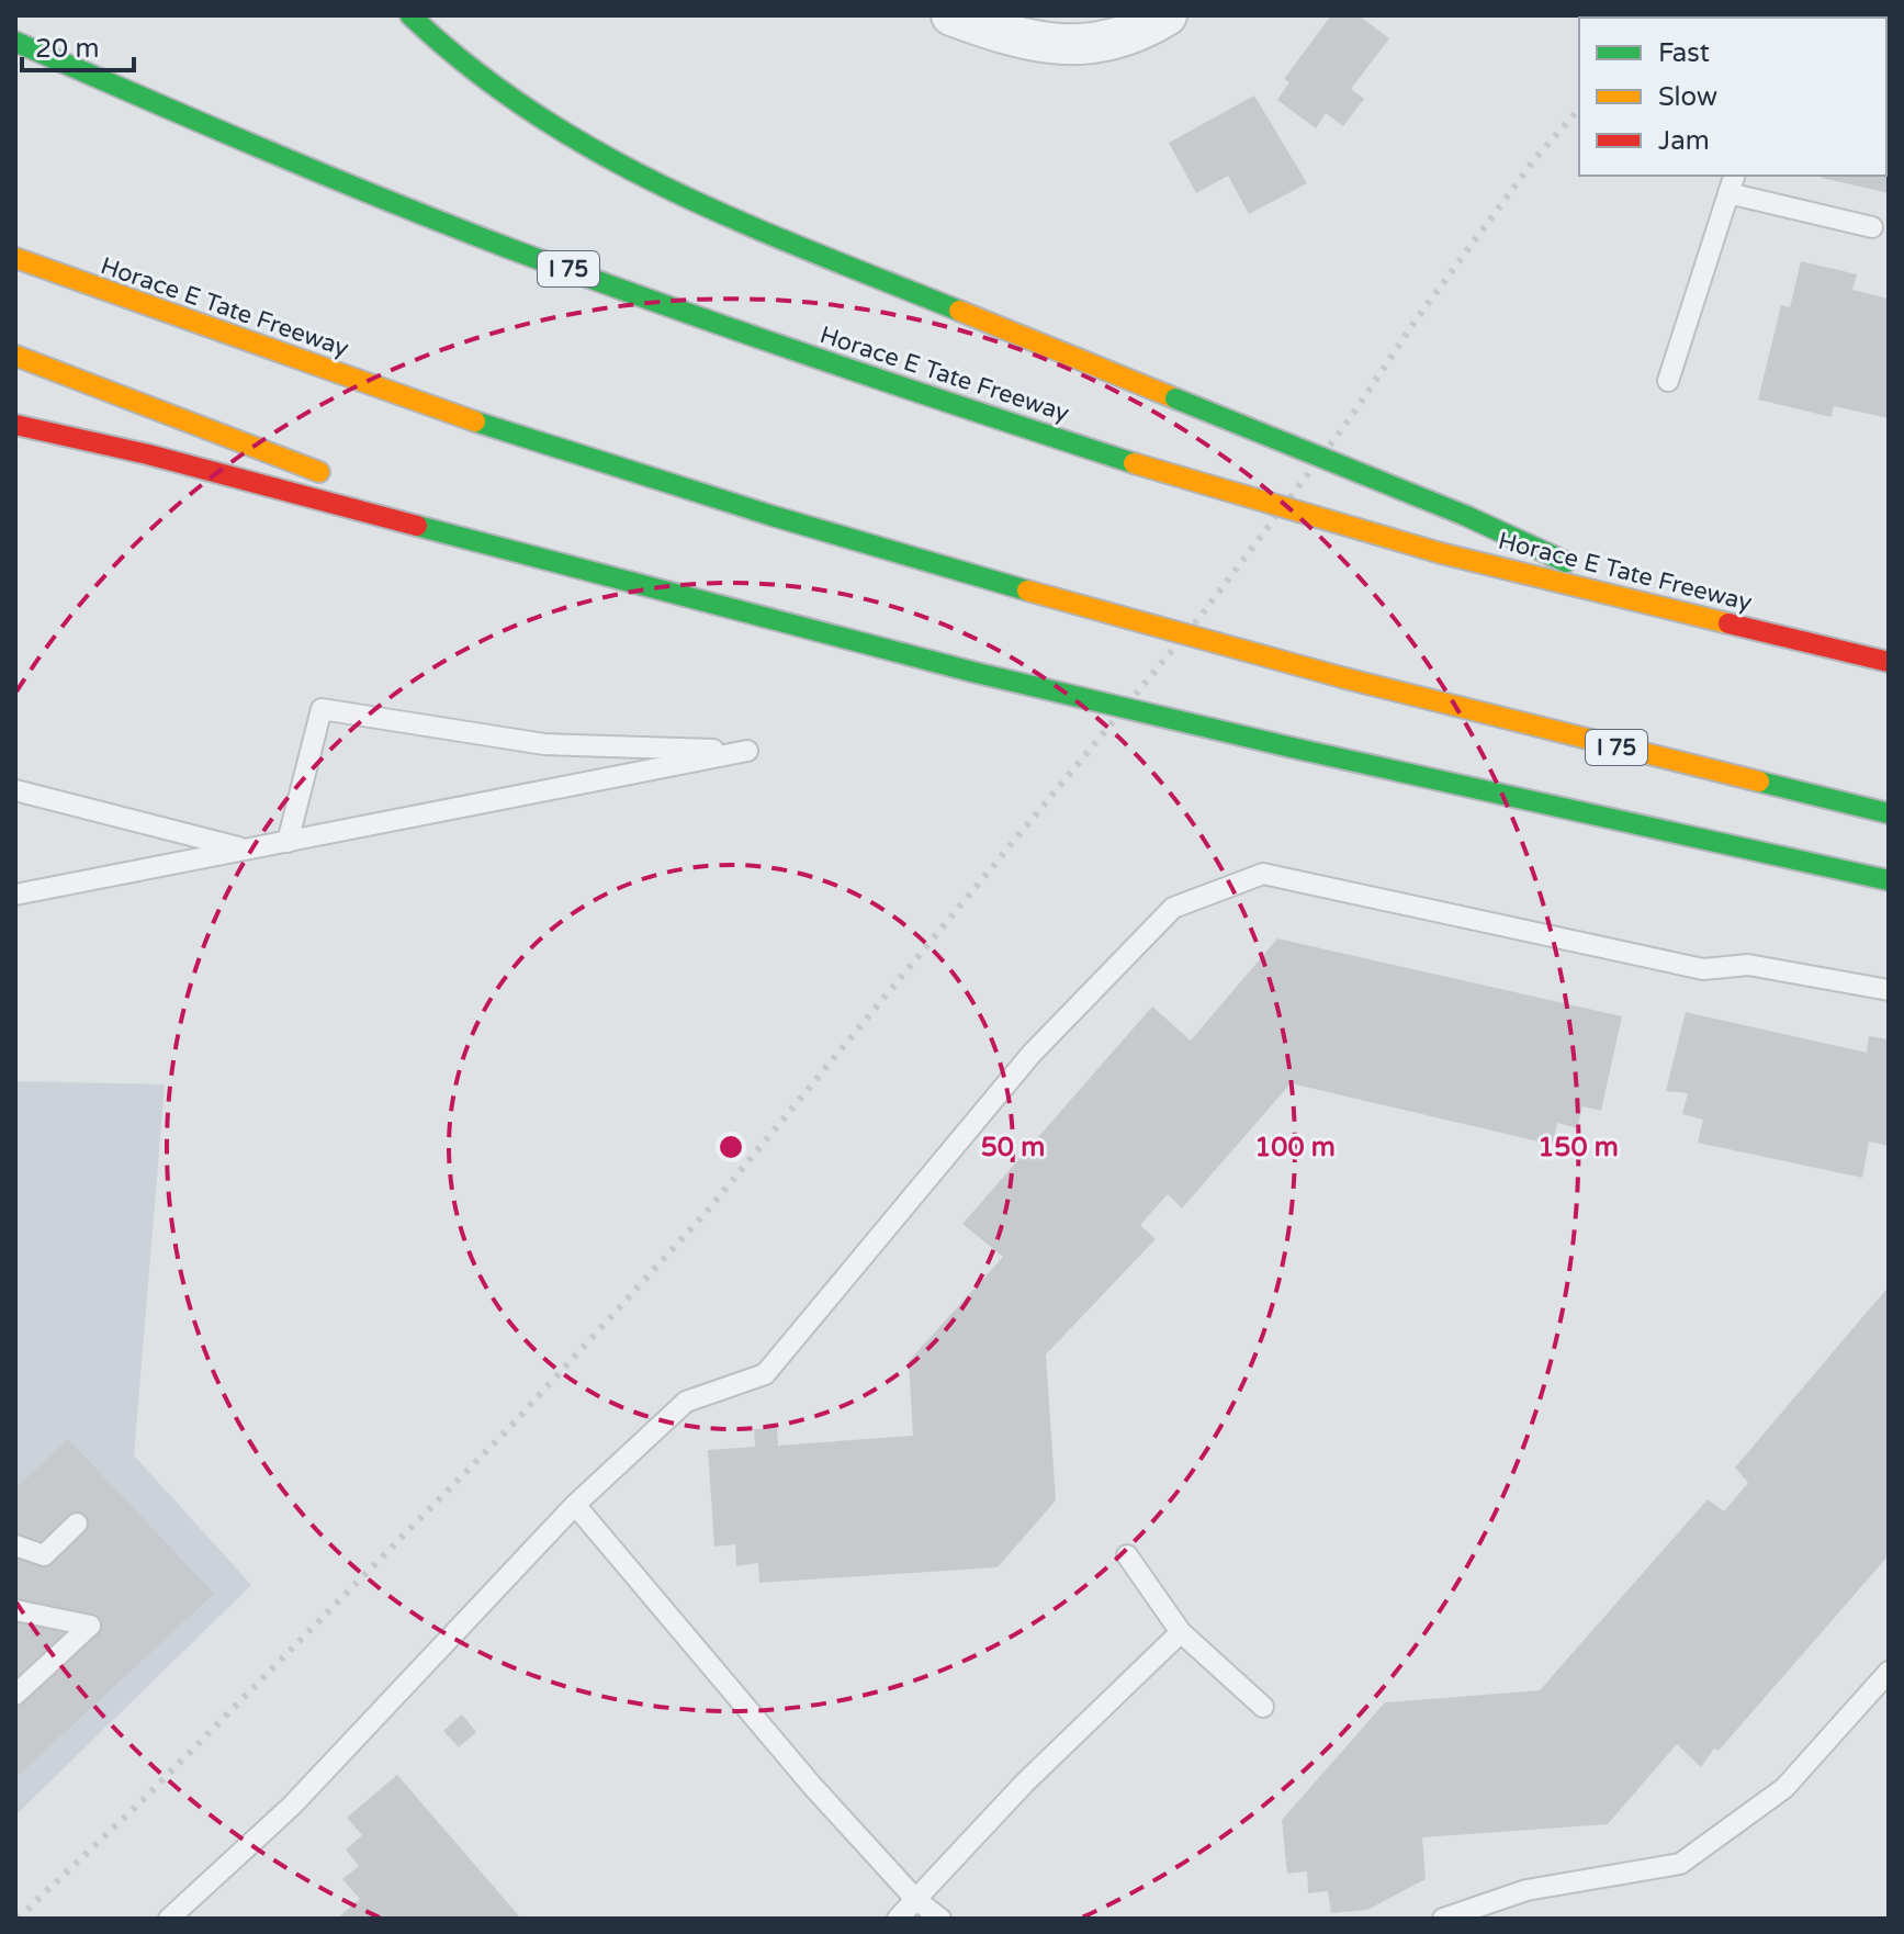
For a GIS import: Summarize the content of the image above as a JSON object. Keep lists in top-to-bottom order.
{
  "streets": {
    "highway": ["I 75", "Horace E Tate Freeway"]
  },
  "legend": ["Fast", "Slow", "Jam"],
  "scale_bar": "20 m",
  "rings": ["50 m", "100 m", "150 m"]
}
